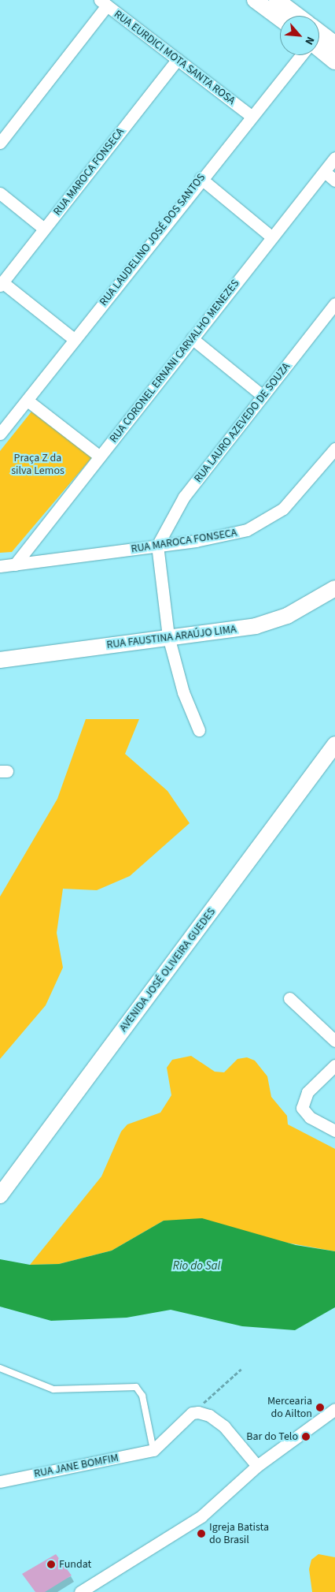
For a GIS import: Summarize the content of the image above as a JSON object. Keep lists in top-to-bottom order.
{
  "streets": {
    "street": [
      "RUA EURDICI MOTA SANTA ROSA",
      "RUA MAROCA FONSECA",
      "RUA LAUDELINO JOSÉ DOS SANTOS",
      "RUA CORONEL ERNANI CARVALHO MENEZES",
      "RUA LAURO AZEVEDO DE SOUZA",
      "RUA FAUSTINA ARAÚJO LIMA",
      "AVENIDA JOSÉ OLIVEIRA GUEDES",
      "RUA JANE BOMFIM"
    ]
  },
  "crossings": [
    ["RUA EURDICI MOTA SANTA ROSA", "RUA MAROCA FONSECA"],
    ["RUA EURDICI MOTA SANTA ROSA", "RUA LAUDELINO JOSÉ DOS SANTOS"],
    ["RUA MAROCA FONSECA", "RUA CORONEL ERNANI CARVALHO MENEZES"],
    ["RUA MAROCA FONSECA", "RUA LAURO AZEVEDO DE SOUZA"]
  ],
  "water": ["Rio do Sal"],
  "parks": ["Praça Z da silva Lemos"],
  "places": [
    "Mercearia do Ailton",
    "Bar do Telo",
    "Igreja Batista do Brasil",
    "Fundat"
  ],
  "north": "bottom right"
}
